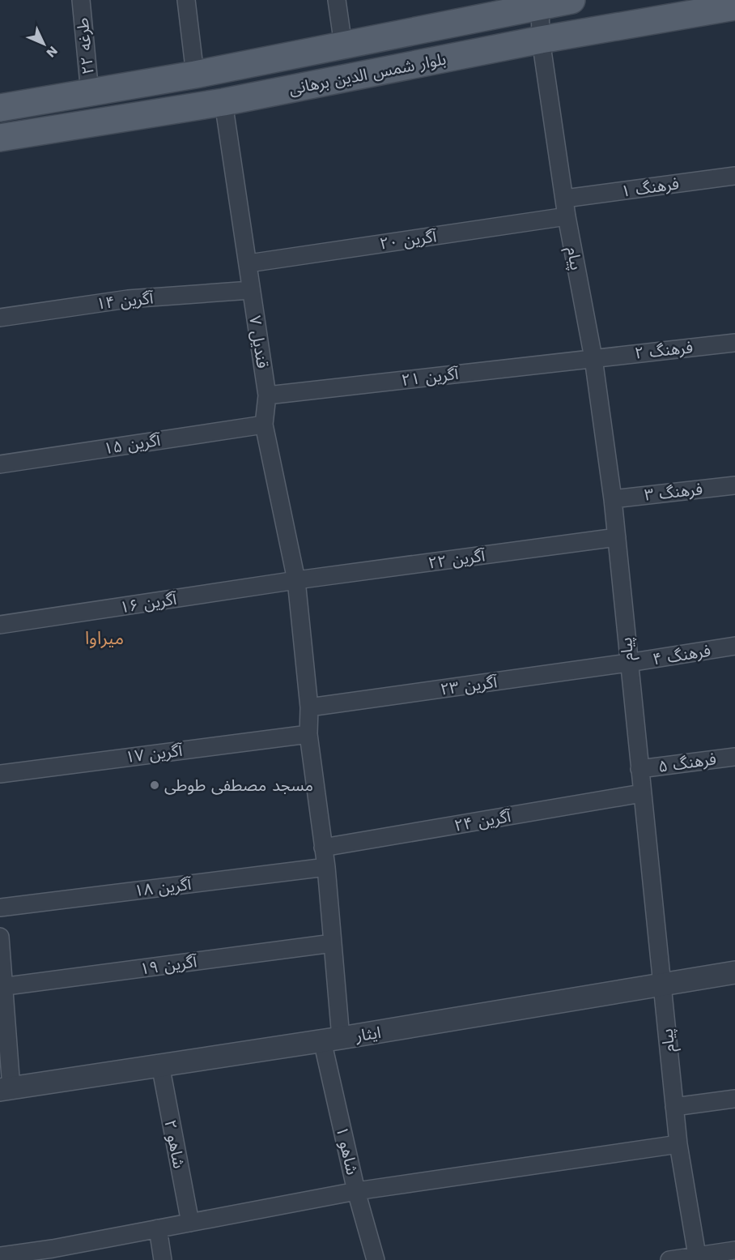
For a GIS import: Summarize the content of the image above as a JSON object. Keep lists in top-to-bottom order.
{
  "streets": {
    "main road": ["بلوار شمس الدین برهانی"],
    "street": [
      "طرغه ۲۲",
      "فرهنگ ۱",
      "آگرین ۲۰",
      "پیام",
      "آگرین ۱۴",
      "۷ قندیل",
      "فرهنگ ۲",
      "آگرین ۲۱",
      "آگرین ۱۵",
      "فرهنگ ۳",
      "آگرین ۲۲",
      "آگرین ۱۶",
      "فرهنگ ۴",
      "آگرین ۲۳",
      "آگرین ۱۷",
      "فرهنگ ۵",
      "آگرین ۲۴",
      "آگرین ۱۸",
      "آگرین ۱۹",
      "ایثار",
      "شاهو ۲",
      "شاهو ۱"
    ]
  },
  "crossings": [
    ["طرغه ۲۲", "بلوار شمس الدین برهانی"],
    ["بلوار شمس الدین برهانی", "پیام"],
    ["بلوار شمس الدین برهانی", "۷ قندیل"],
    ["فرهنگ ۱", "پیام"],
    ["آگرین ۲۰", "پیام"],
    ["آگرین ۲۰", "۷ قندیل"],
    ["پیام", "فرهنگ ۲"],
    ["پیام", "آگرین ۲۱"],
    ["پیام", "فرهنگ ۳"],
    ["پیام", "آگرین ۲۲"],
    ["پیام", "فرهنگ ۴"],
    ["پیام", "آگرین ۲۳"],
    ["پیام", "فرهنگ ۵"],
    ["پیام", "آگرین ۲۴"],
    ["پیام", "ایثار"],
    ["آگرین ۱۴", "۷ قندیل"],
    ["۷ قندیل", "آگرین ۲۱"],
    ["۷ قندیل", "آگرین ۱۵"],
    ["۷ قندیل", "آگرین ۲۲"],
    ["۷ قندیل", "آگرین ۱۶"],
    ["۷ قندیل", "آگرین ۲۳"],
    ["۷ قندیل", "آگرین ۱۷"],
    ["۷ قندیل", "آگرین ۲۴"],
    ["۷ قندیل", "شاهو ۱"],
    ["فرهنگ ۲", "آگرین ۲۱"],
    ["آگرین ۲۲", "آگرین ۱۶"],
    ["فرهنگ ۴", "آگرین ۲۳"],
    ["آگرین ۲۴", "شاهو ۱"],
    ["آگرین ۱۸", "شاهو ۱"],
    ["آگرین ۱۹", "شاهو ۱"],
    ["ایثار", "شاهو ۲"],
    ["ایثار", "شاهو ۱"]
  ],
  "districts": ["میراوا"],
  "places": ["مسجد مصطفی طوطی"],
  "north": "bottom right"
}
